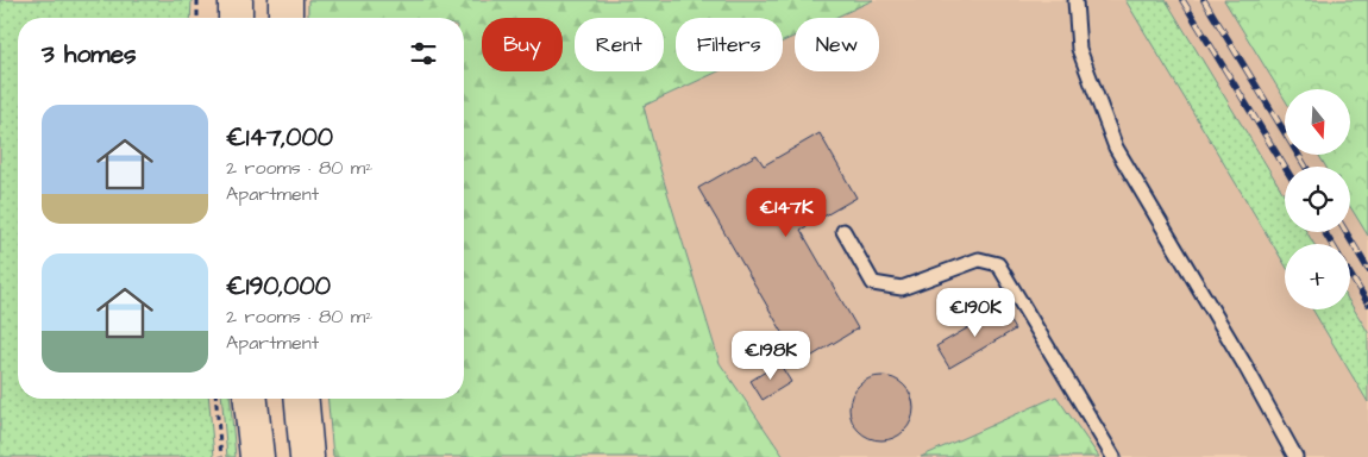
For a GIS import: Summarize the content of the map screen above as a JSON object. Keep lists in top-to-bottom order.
{
  "north": "bottom",
  "page": {
    "chip": [
      "Buy",
      "Rent",
      "Filters",
      "New"
    ],
    "heading": "3 homes",
    "map_buttons": "+",
    "list": [
      {
        "name": "€147,000",
        "note": "2 rooms · 80 m² · Apartment"
      },
      {
        "name": "€190,000",
        "note": "2 rooms · 80 m² · Apartment"
      }
    ],
    "price": ["€147K", "€190K", "€198K"]
  }
}
